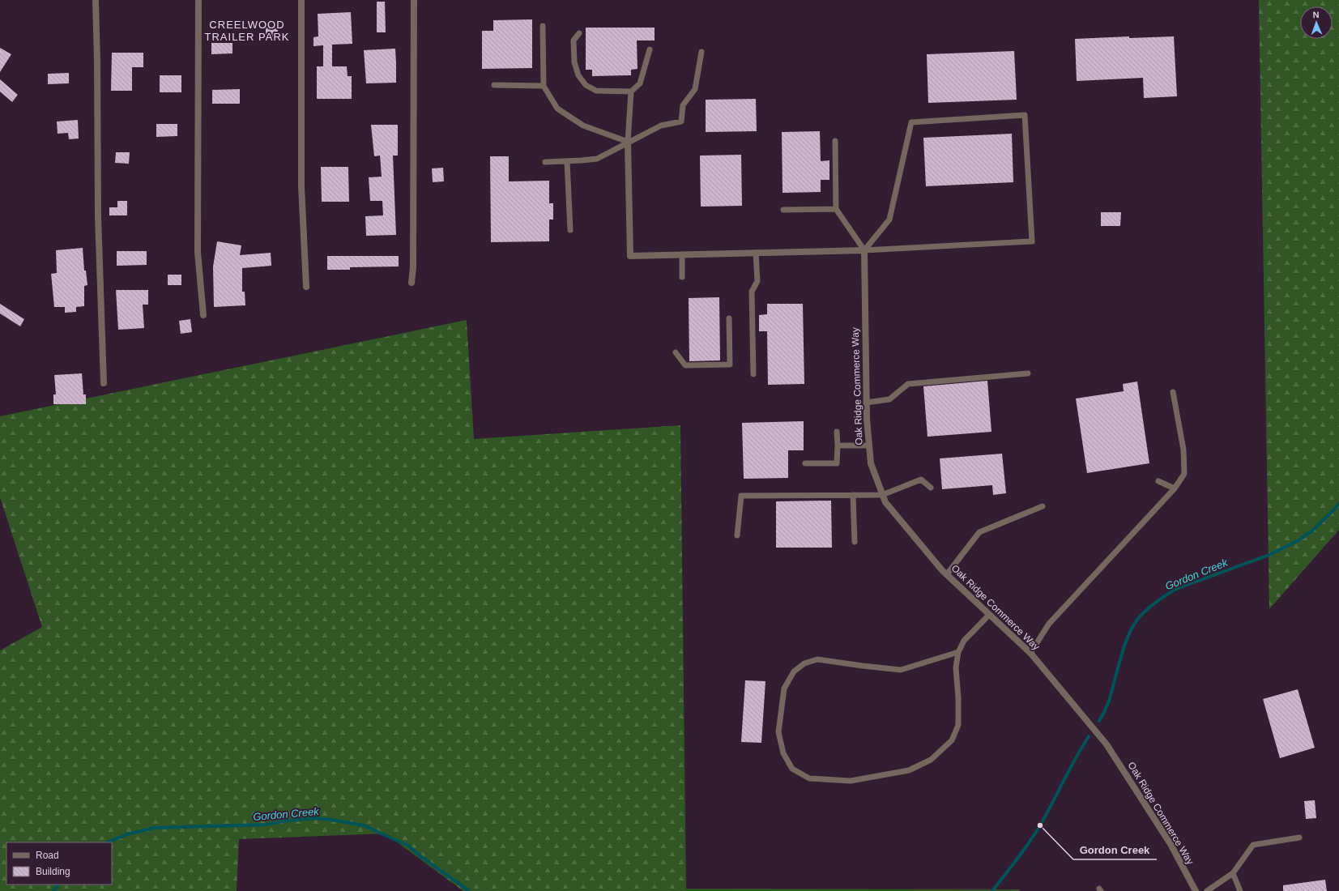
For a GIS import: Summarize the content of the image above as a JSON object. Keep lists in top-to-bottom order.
{
  "streets": {
    "street": ["Oak Ridge Commerce Way"]
  },
  "districts": ["CREELWOOD TRAILER PARK"],
  "water": ["Gordon Creek"],
  "places": ["Gordon Creek"],
  "legend": ["Road", "Building"],
  "north": "top"
}
